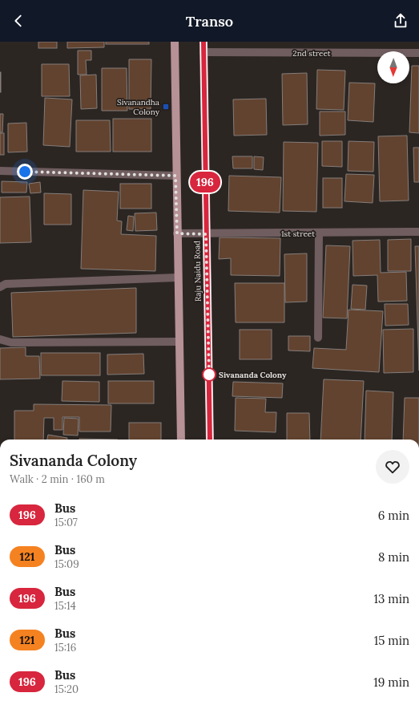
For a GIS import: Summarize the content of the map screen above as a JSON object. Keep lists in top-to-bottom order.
{
  "streets": {
    "main road": ["Raju Naidu Road"],
    "street": ["2nd street", "1st street"]
  },
  "crossings": [
    ["2nd street", "Raju Naidu Road"],
    ["1st street", "Raju Naidu Road"]
  ],
  "places": {
    "transit": ["Sivanandha Colony"],
    "other": ["Sivananda Colony"]
  },
  "lines": ["bus line 196"],
  "north": "bottom",
  "page": {
    "header": "Transo",
    "on_map": "196",
    "heading": ["Sivananda Colony", "Walk · 2 min · 160 m"],
    "list": [
      {
        "mark": "196",
        "name": "Bus",
        "note": "15:07",
        "value": "6 min"
      },
      {
        "mark": "121",
        "name": "Bus",
        "note": "15:09",
        "value": "8 min"
      },
      {
        "mark": "196",
        "name": "Bus",
        "note": "15:14",
        "value": "13 min"
      },
      {
        "mark": "121",
        "name": "Bus",
        "note": "15:16",
        "value": "15 min"
      },
      {
        "mark": "196",
        "name": "Bus",
        "note": "15:20",
        "value": "19 min"
      }
    ]
  }
}
